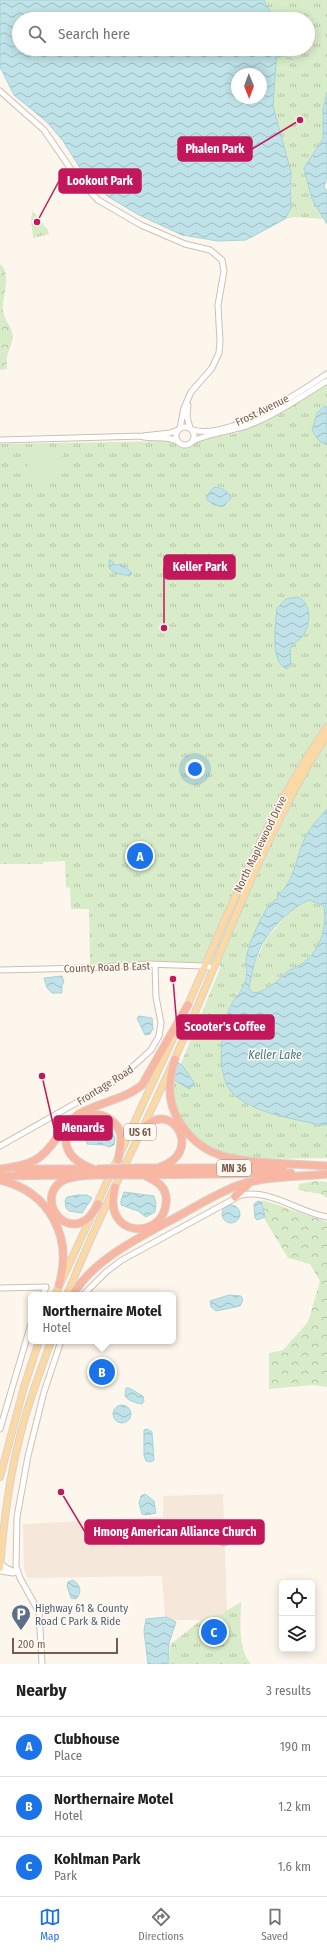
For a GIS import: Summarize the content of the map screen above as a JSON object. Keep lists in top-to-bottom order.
{
  "streets": {
    "highway": ["MN 36"],
    "main road": ["North Maplewood Drive", "US 61"],
    "street": ["Frost Avenue", "County Road B East", "Frontage Road"]
  },
  "crossings": [
    ["North Maplewood Drive", "County Road B East"],
    ["North Maplewood Drive", "US 61"],
    ["County Road B East", "Frontage Road"],
    ["County Road B East", "US 61"]
  ],
  "water": ["Keller Lake"],
  "places": {
    "other": [
      "Phalen Park",
      "Lookout Park",
      "Keller Park",
      "Scooter's Coffee",
      "Menards",
      "Hmong American Alliance Church"
    ],
    "parking": ["Highway 61 & County Road C Park & Ride"]
  },
  "scale_bar": "200 m",
  "north": "bottom",
  "page": {
    "search": "Search here",
    "pins": ["A", "B", "C"],
    "popup": ["Northernaire Motel", "Hotel"],
    "scale": "200 m",
    "heading": ["Nearby", "3 results"],
    "list": [
      {
        "mark": "A",
        "name": "Clubhouse",
        "note": "Place",
        "value": "190 m"
      },
      {
        "mark": "B",
        "name": "Northernaire Motel",
        "note": "Hotel",
        "value": "1.2 km"
      },
      {
        "mark": "C",
        "name": "Kohlman Park",
        "note": "Park",
        "value": "1.6 km"
      }
    ],
    "nav": ["Map", "Directions", "Saved"]
  }
}
